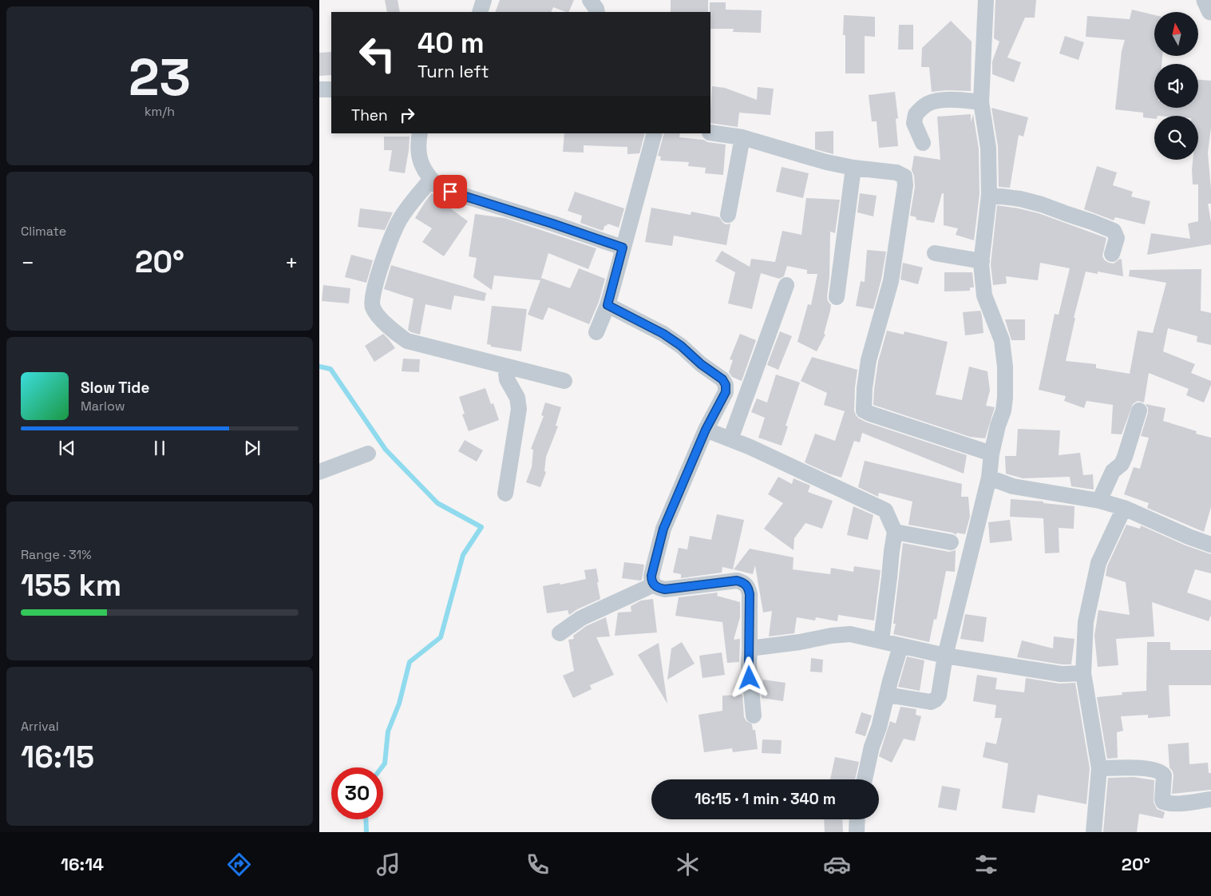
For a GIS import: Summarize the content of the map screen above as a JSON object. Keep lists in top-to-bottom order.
{
  "north": "top",
  "page": {
    "tile": [
      ["23", "km/h"],
      "Climate",
      ["Range · 31%", "155 km"],
      ["Arrival", "16:15"]
    ],
    "turn": ["40 m", "Turn left"],
    "then": "Then",
    "heat": ["−", "20°", "+"],
    "song": ["Slow Tide", "Marlow"],
    "limit": "30",
    "trip": "16:15 · 1 min · 340 m",
    "tabs": ["16:14", "20°"]
  }
}
